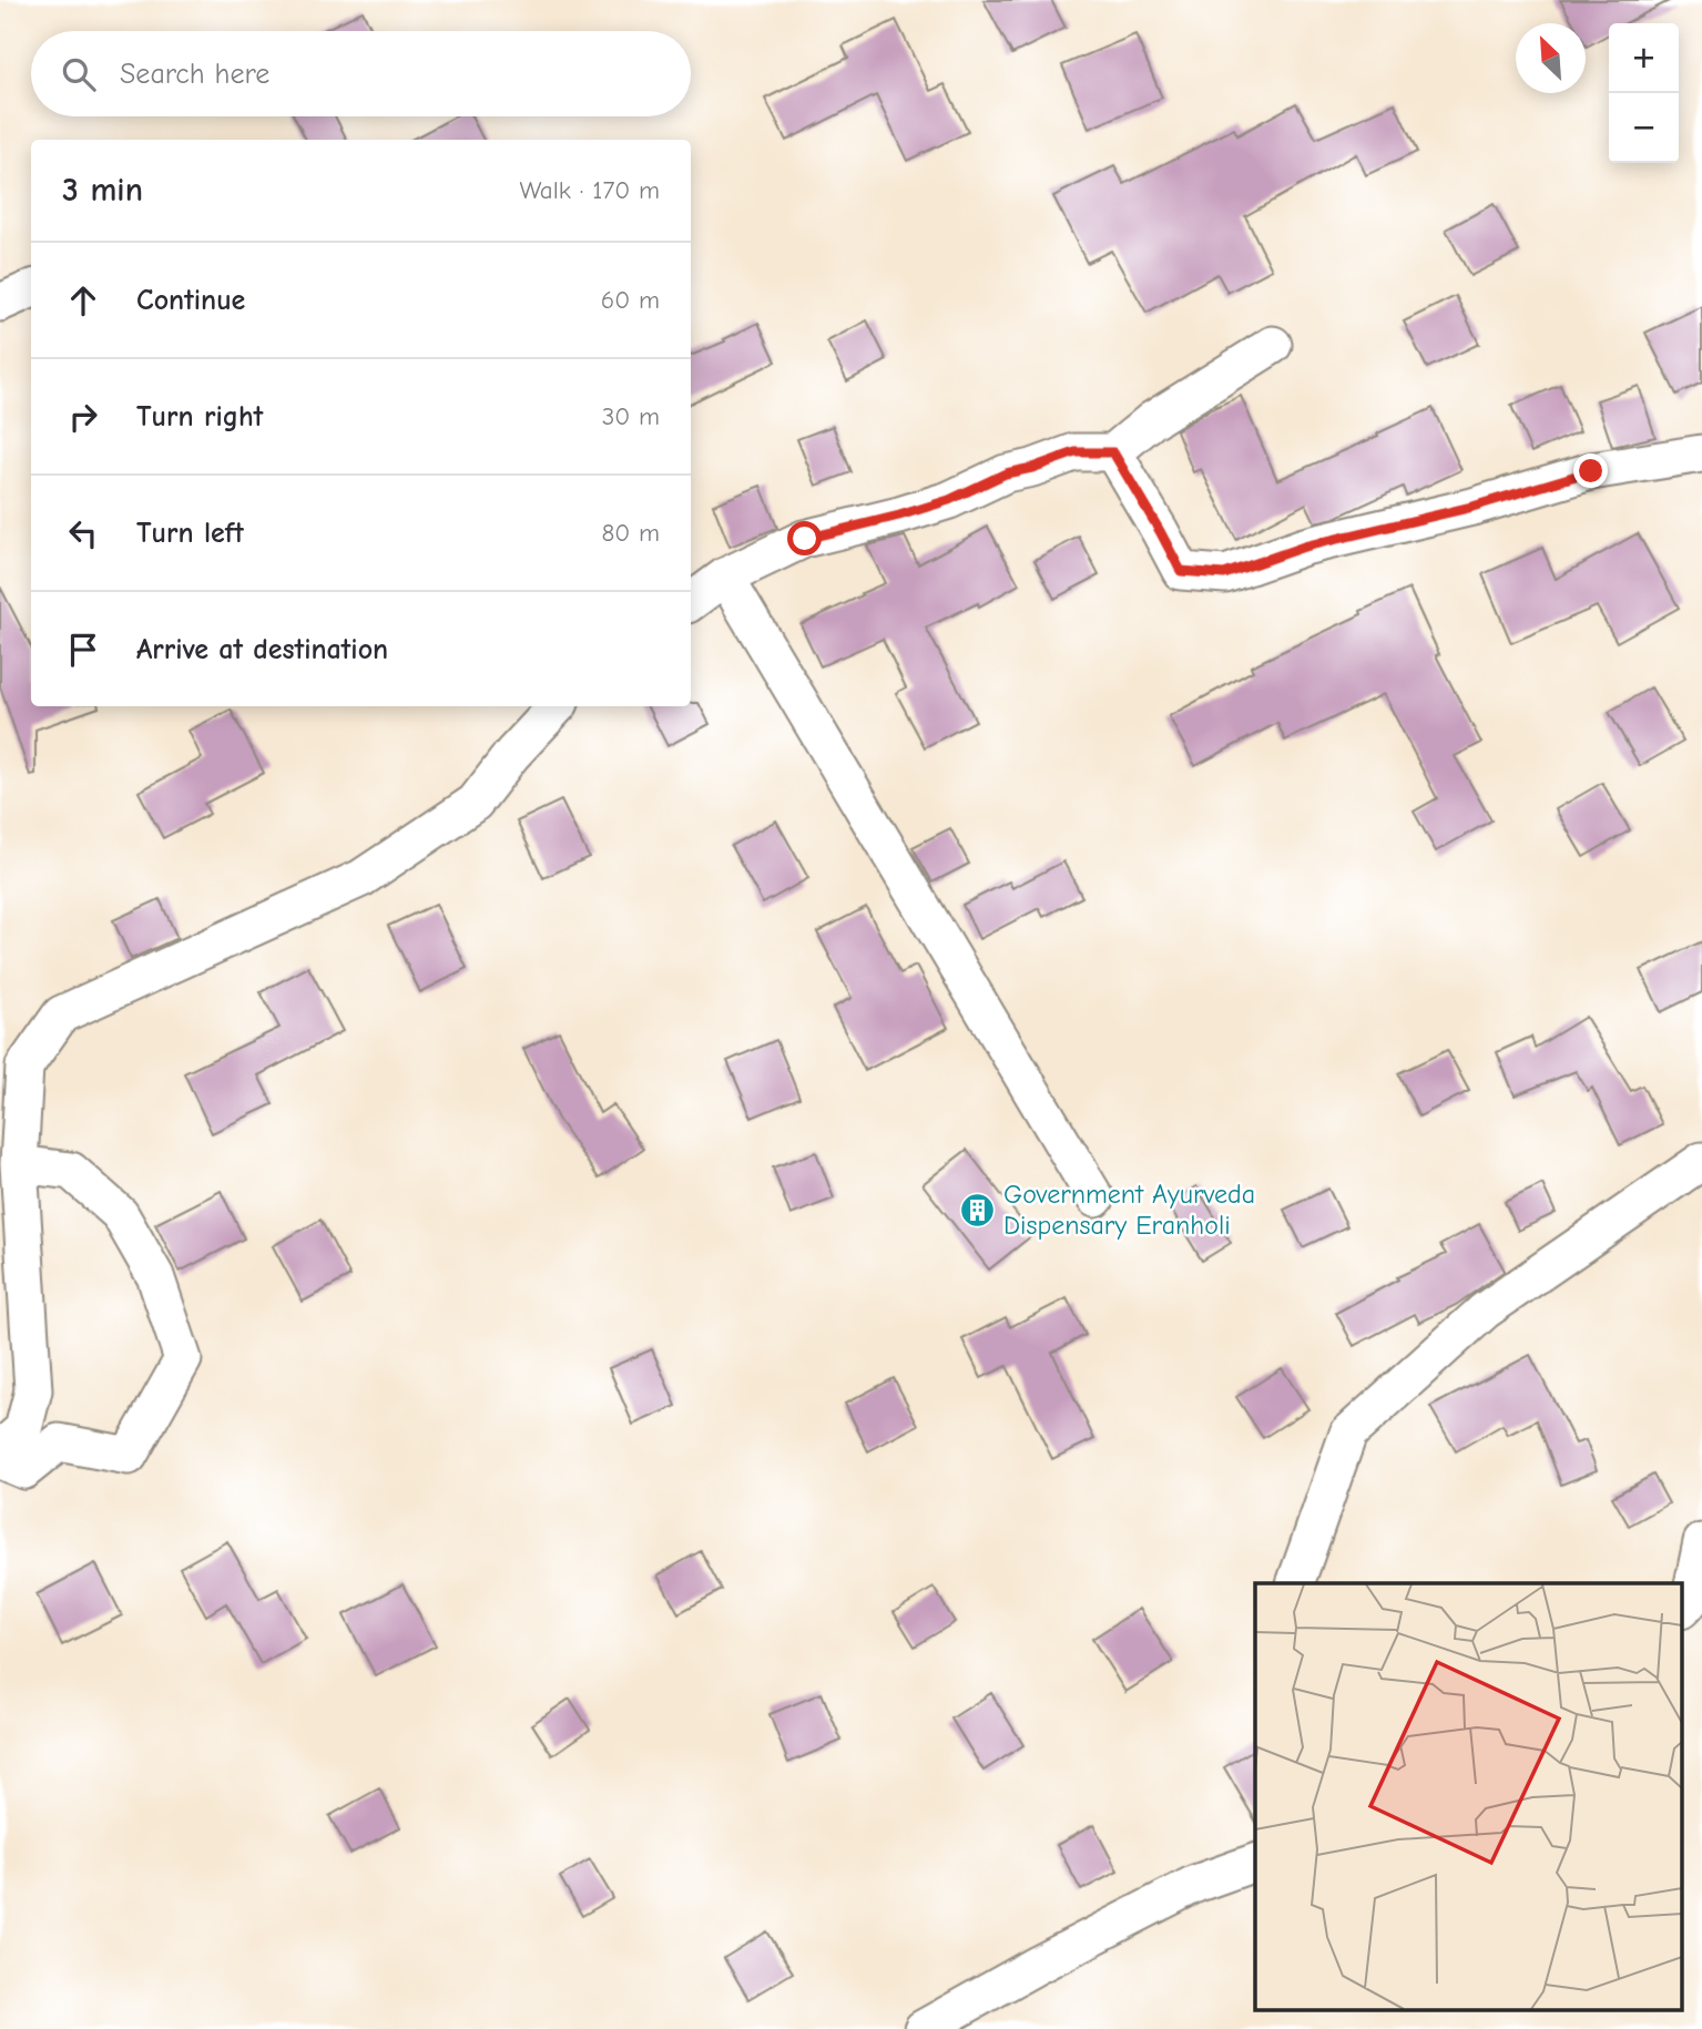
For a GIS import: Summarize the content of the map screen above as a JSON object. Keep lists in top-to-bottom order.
{
  "places": {
    "building": ["Government Ayurveda Dispensary Eranholi"]
  },
  "north": "top left",
  "page": {
    "map_buttons": ["+", "−"],
    "search": "Search here",
    "heading": ["3 min", "Walk · 170 m"],
    "list": [
      ["Continue", "60 m"],
      ["Turn right", "30 m"],
      ["Turn left", "80 m"],
      "Arrive at destination"
    ]
  }
}
